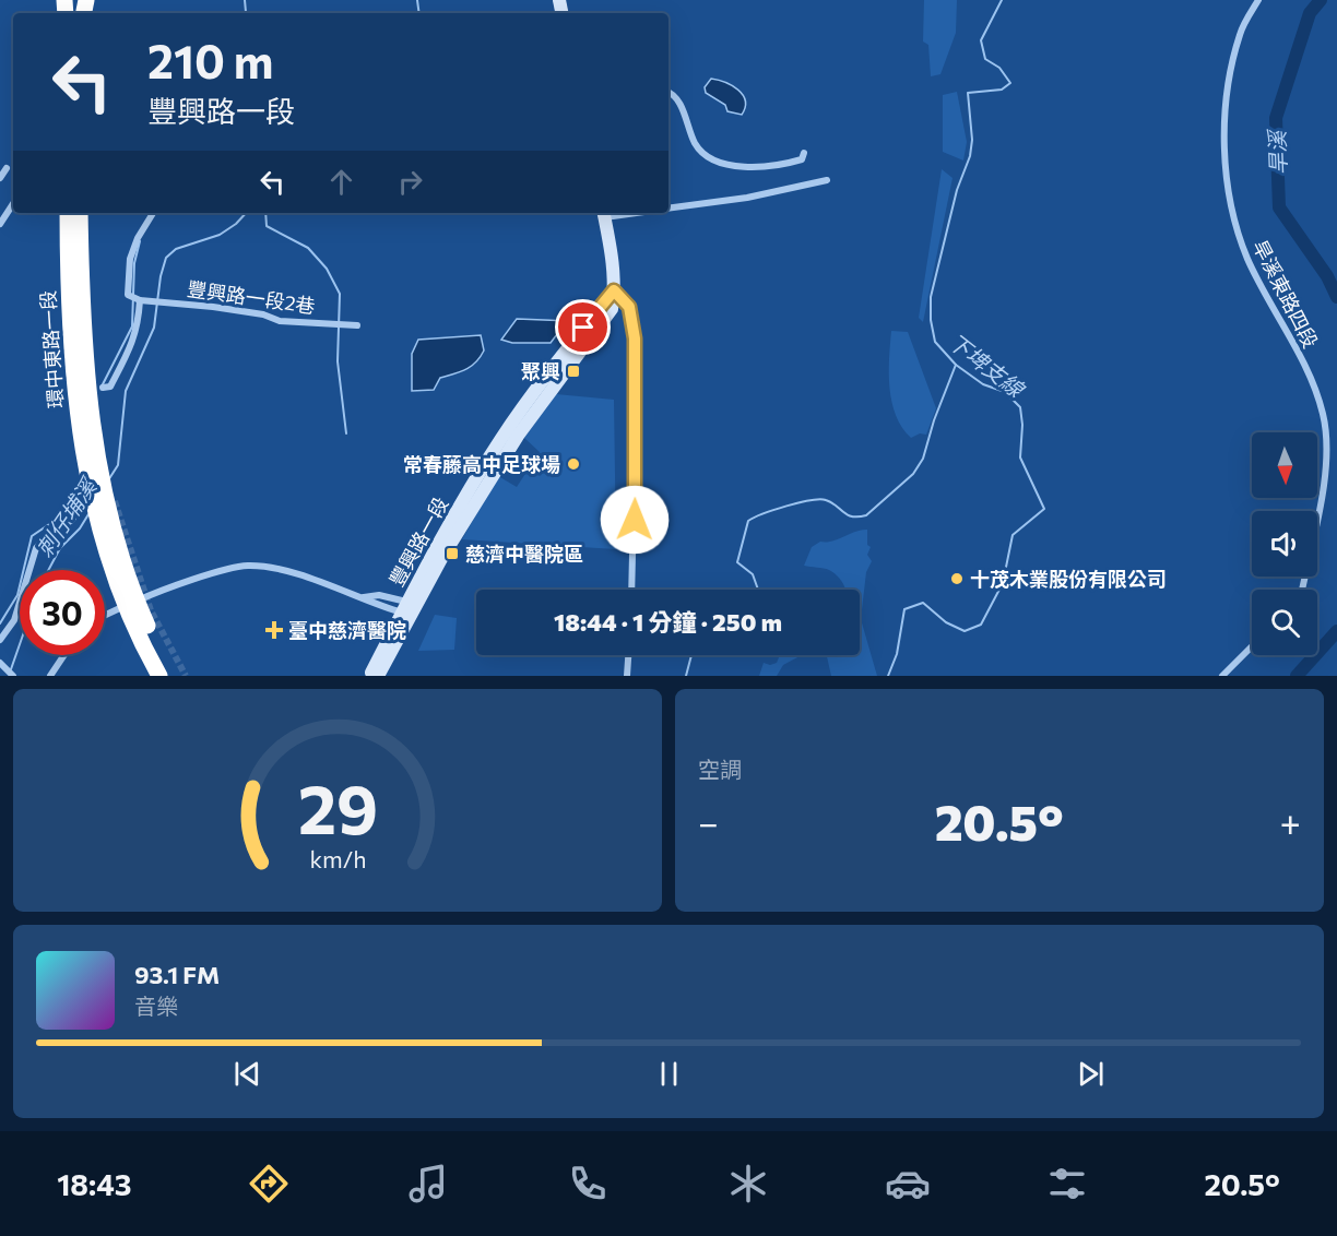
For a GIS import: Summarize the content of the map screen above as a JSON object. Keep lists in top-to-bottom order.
{
  "streets": {
    "street": [
      "旱溪東路四段",
      "豐興路一段2巷",
      "環中東路一段",
      "豐興路一段"
    ]
  },
  "water": ["旱溪", "下埤支線", "刺仔埔溪"],
  "places": {
    "transit": ["聚興", "慈濟中醫院區"],
    "other": ["常春藤高中足球場", "十茂木業股份有限公司"],
    "health": ["臺中慈濟醫院"]
  },
  "north": "bottom",
  "page": {
    "turn": ["210 m", "豐興路一段"],
    "limit": "30",
    "trip": "18:44 · 1 分鐘 · 250 m",
    "tile": "空調",
    "heat": ["−", "20.5°", "+"],
    "song": ["93.1 FM", "音樂"],
    "tabs": ["18:43", "20.5°"],
    "gauge": ["29", "km/h"]
  }
}
